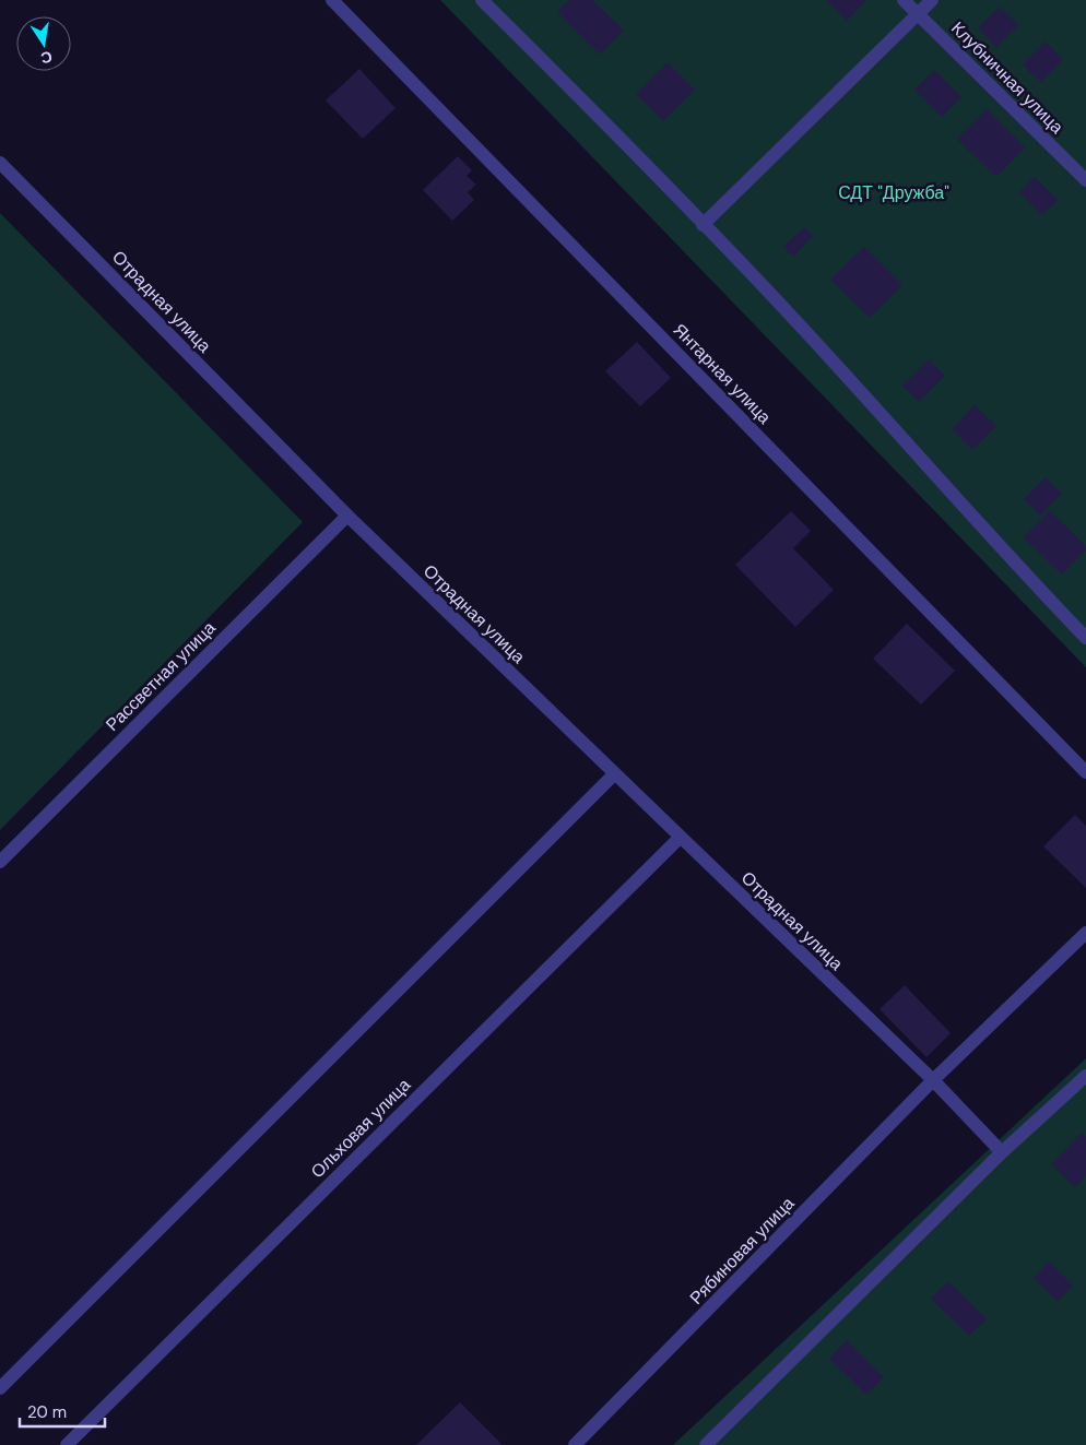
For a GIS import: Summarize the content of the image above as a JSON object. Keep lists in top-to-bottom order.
{
  "streets": {
    "street": [
      "Клубничная улица",
      "Отрадная улица",
      "Янтарная улица",
      "Рассветная улица",
      "Ольховая улица",
      "Рябиновая улица"
    ]
  },
  "crossings": [
    ["Отрадная улица", "Рассветная улица"],
    ["Отрадная улица", "Ольховая улица"],
    ["Отрадная улица", "Рябиновая улица"]
  ],
  "parks": ["СДТ \"Дружба\""],
  "scale_bar": "20 m",
  "north": "bottom"
}
